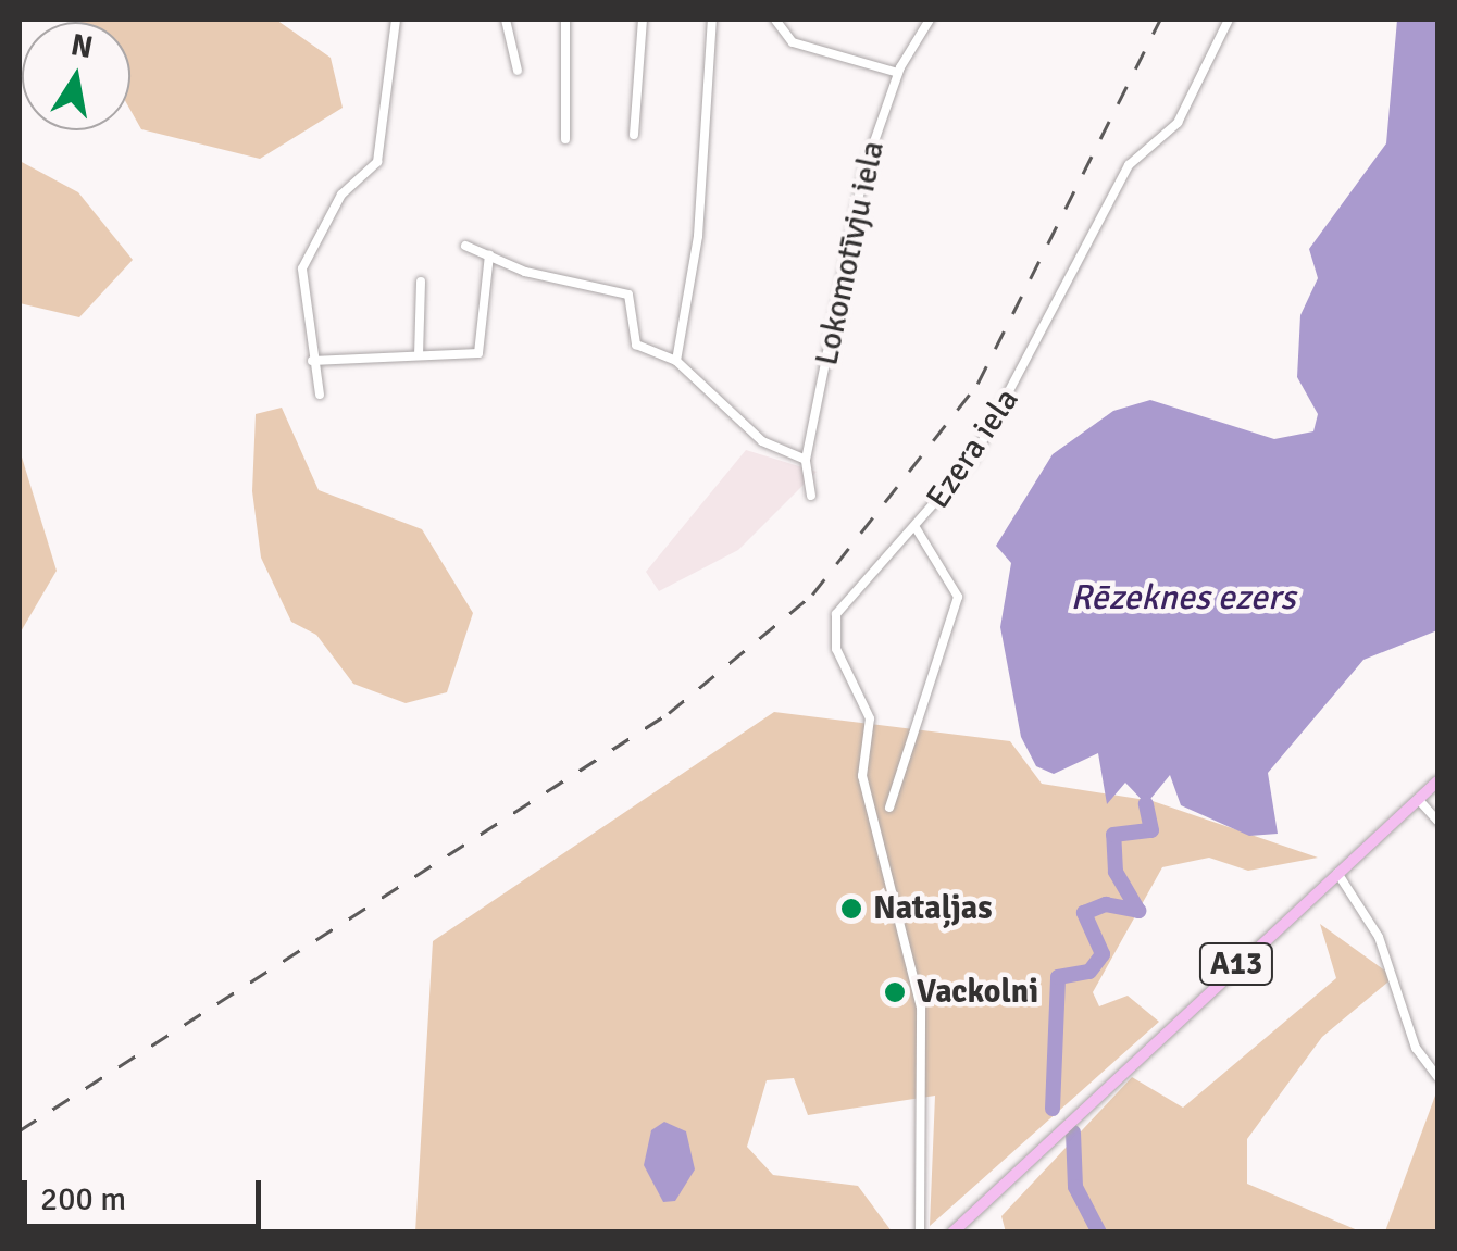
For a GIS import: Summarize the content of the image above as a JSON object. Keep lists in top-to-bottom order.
{
  "streets": {
    "main road": ["A13"],
    "street": ["Lokomotīvju iela", "Ezera iela"]
  },
  "water": ["Rēzeknes ezers"],
  "places": ["Nataļjas", "Vackolni"],
  "scale_bar": "200 m",
  "north": "top"
}
